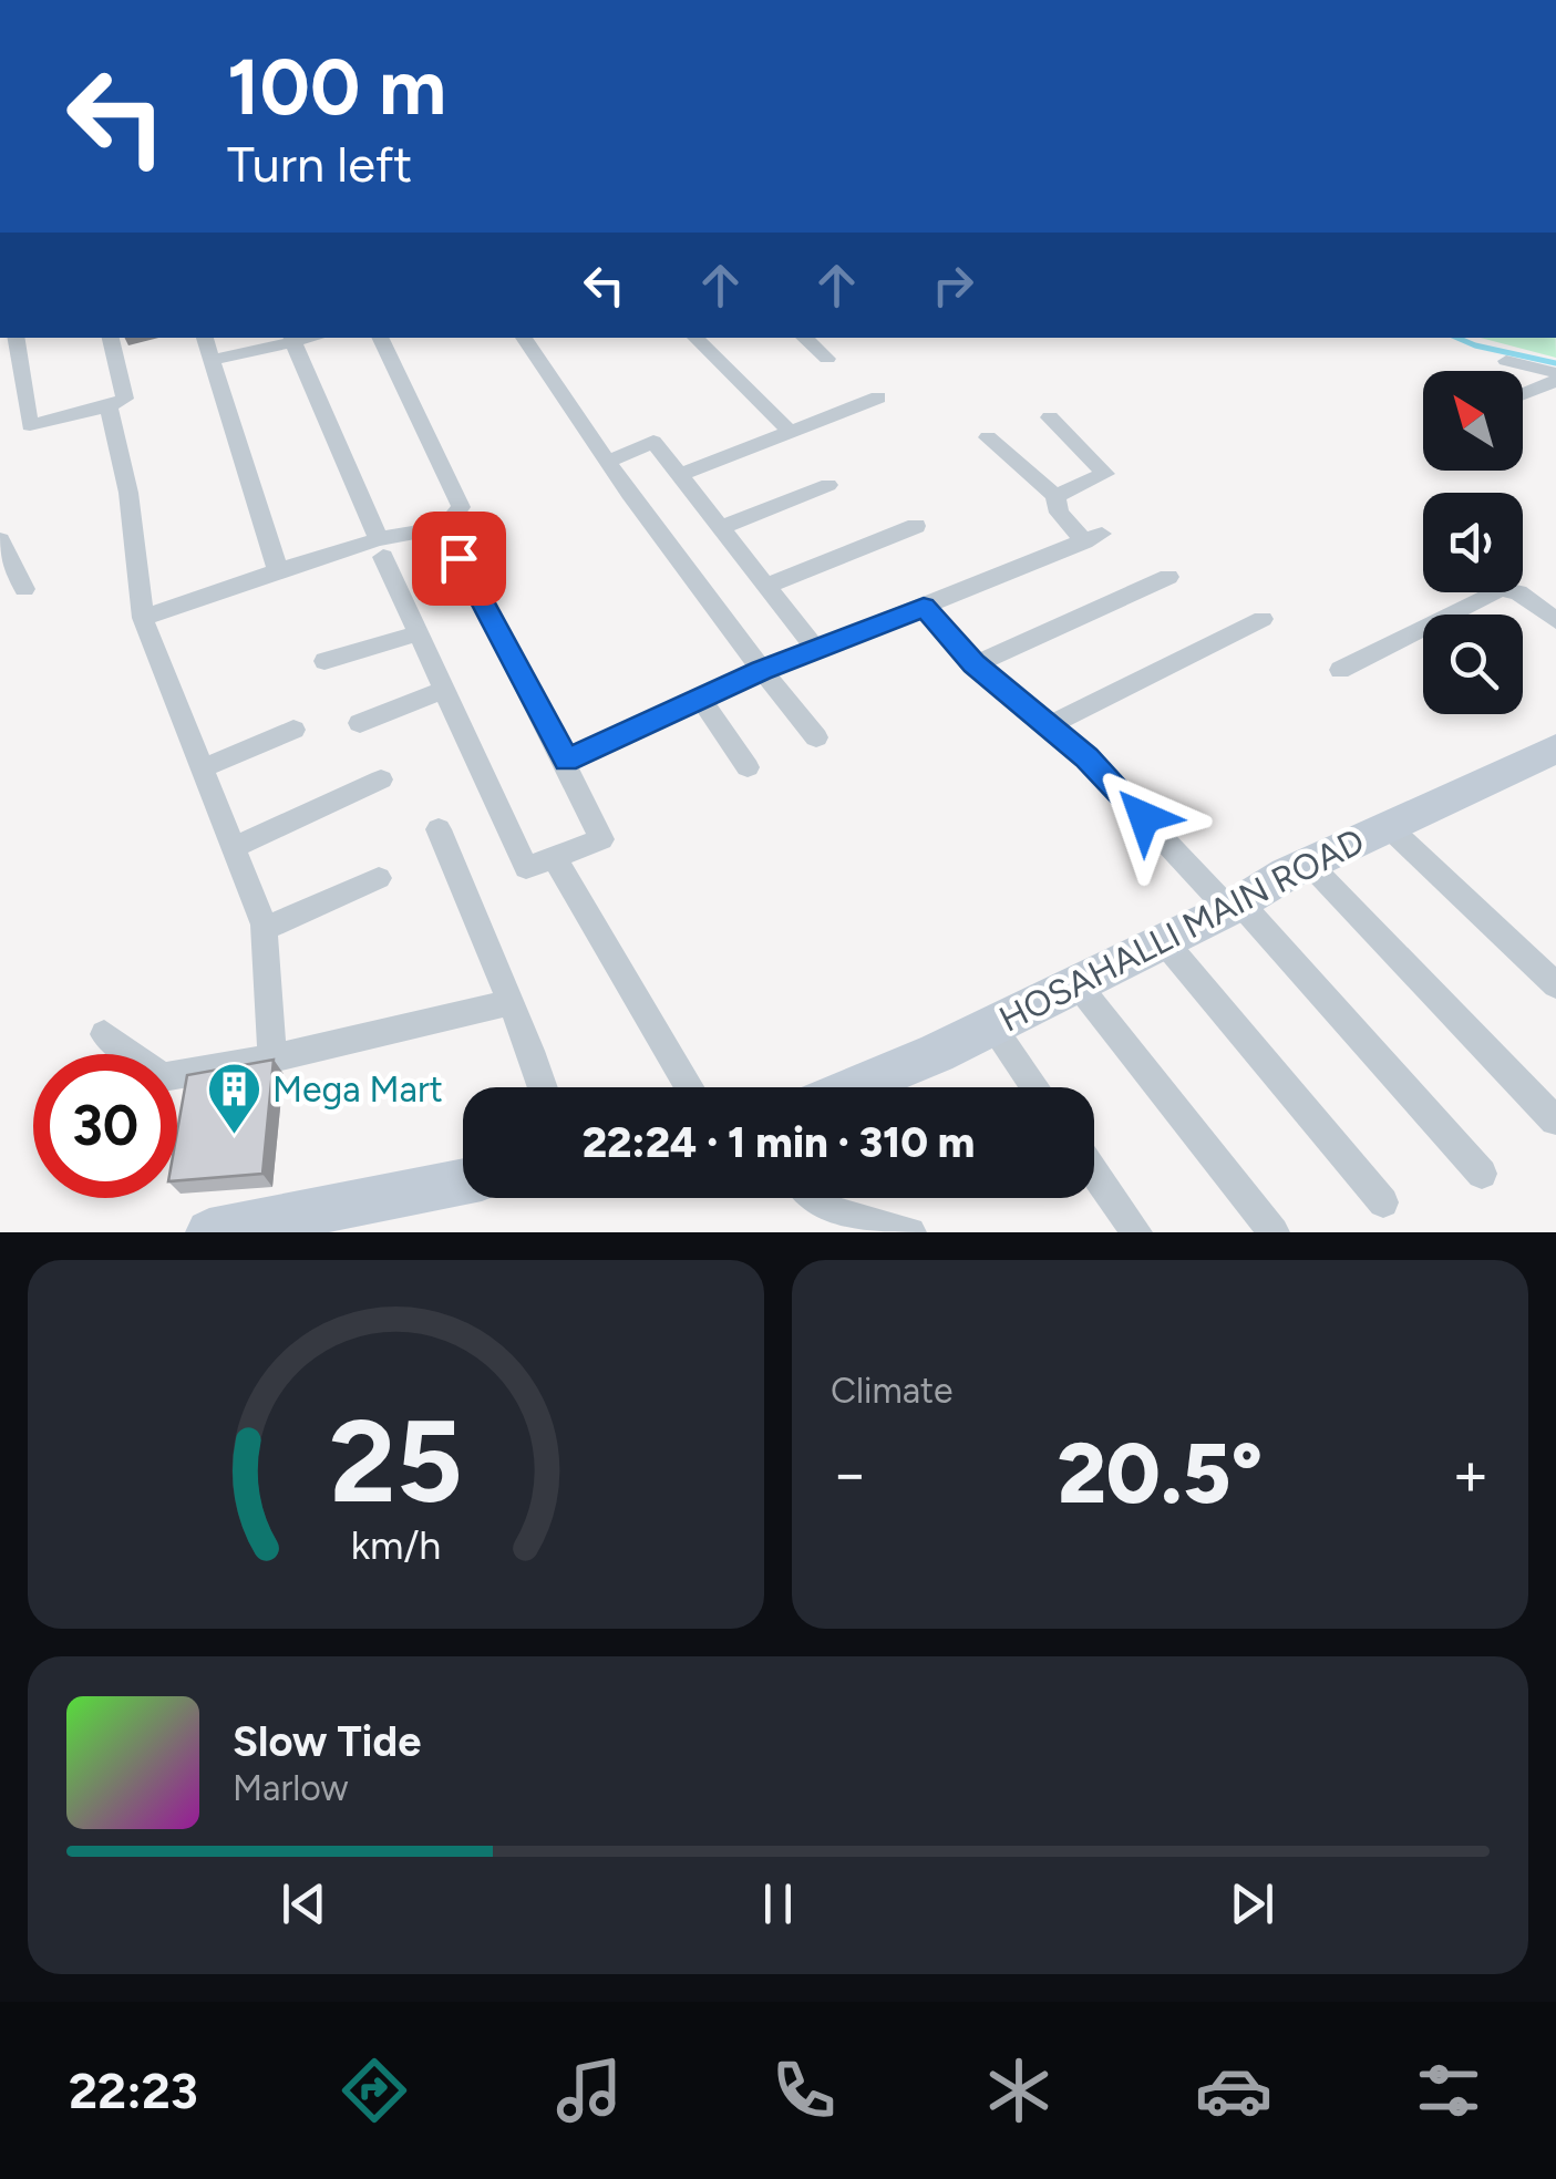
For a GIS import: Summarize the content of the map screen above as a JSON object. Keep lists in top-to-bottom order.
{
  "streets": {
    "street": ["HOSAHALLI MAIN ROAD"]
  },
  "places": {
    "building": ["Mega Mart"]
  },
  "north": "top left",
  "page": {
    "turn": ["100 m", "Turn left"],
    "limit": "30",
    "trip": "22:24 · 1 min · 310 m",
    "tile": "Climate",
    "heat": ["−", "20.5°", "+"],
    "song": ["Slow Tide", "Marlow"],
    "tabs": "22:23",
    "gauge": ["25", "km/h"]
  }
}
